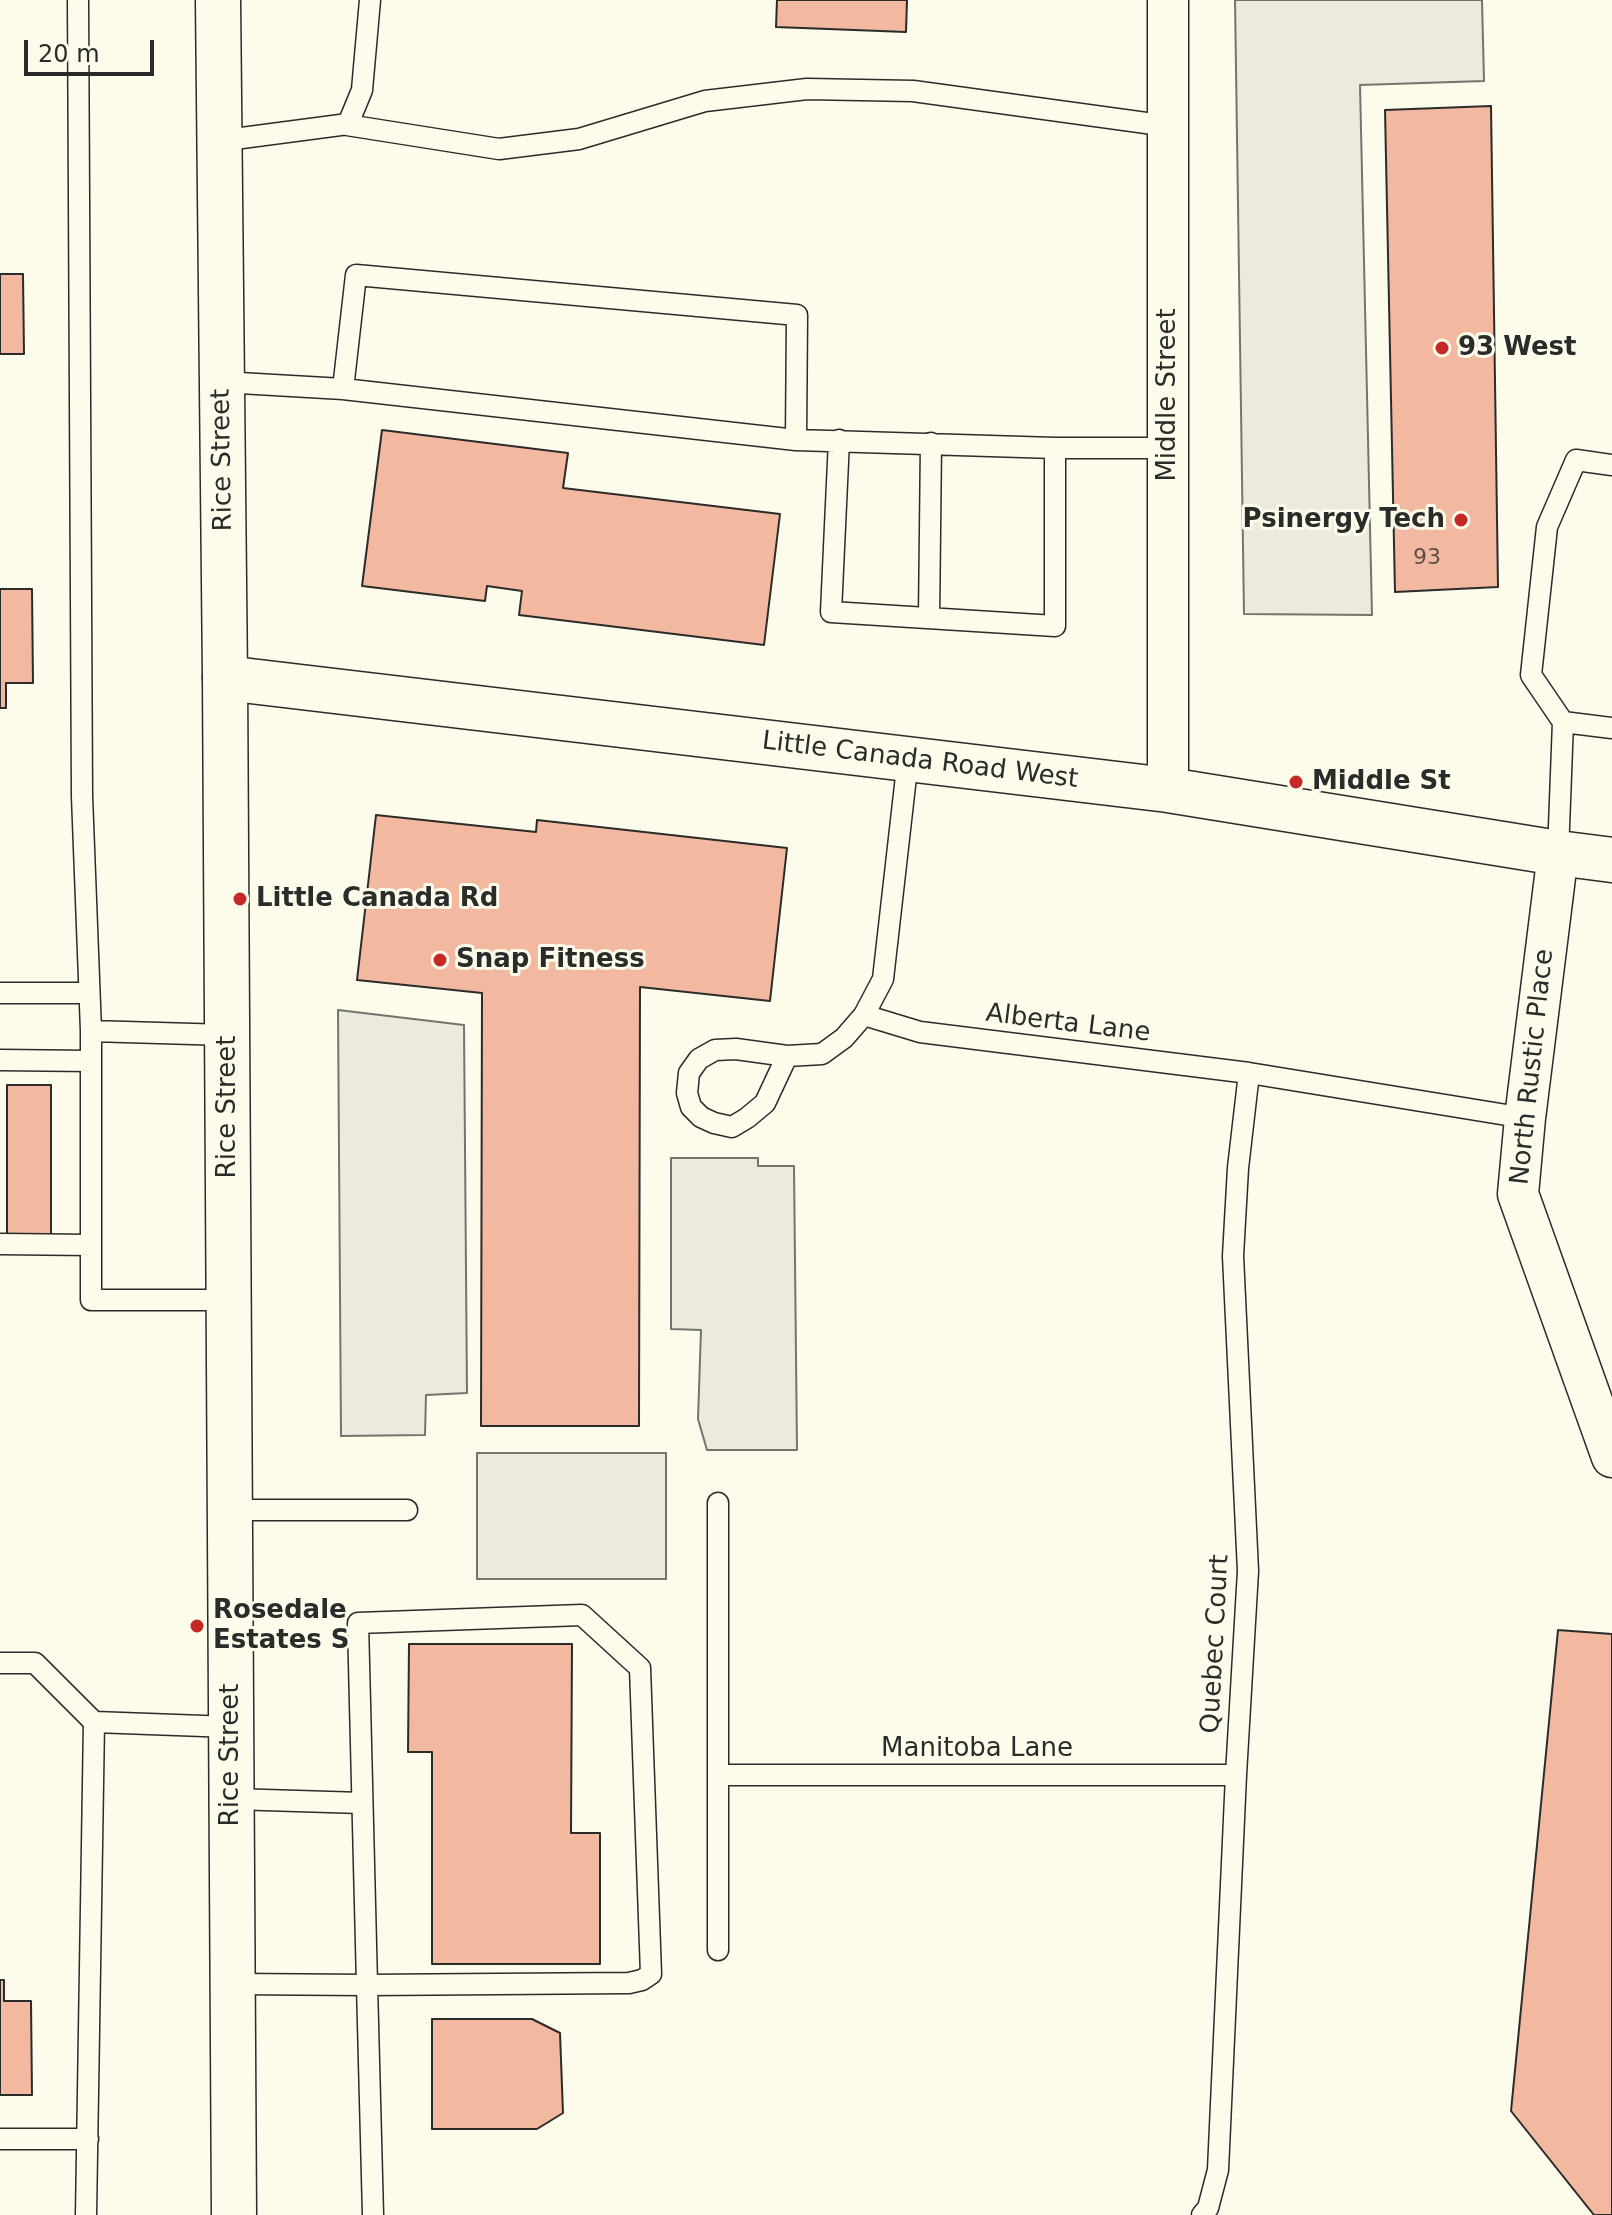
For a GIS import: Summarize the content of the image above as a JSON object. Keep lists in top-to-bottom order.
{
  "streets": {
    "main road": ["Rice Street", "Little Canada Road West"],
    "street": ["Middle Street", "North Rustic Place"],
    "lane": ["Alberta Lane", "Quebec Court", "Manitoba Lane"]
  },
  "crossings": [
    ["Middle Street", "Little Canada Road West"],
    ["Rice Street", "Little Canada Road West"],
    ["Little Canada Road West", "North Rustic Place"],
    ["Alberta Lane", "North Rustic Place"],
    ["Alberta Lane", "Quebec Court"],
    ["Quebec Court", "Manitoba Lane"]
  ],
  "places": [
    "93 West",
    "Psinergy Tech",
    "Middle St",
    "Little Canada Rd",
    "Snap Fitness",
    "Rosedale Estates S"
  ],
  "house_numbers": ["93"],
  "scale_bar": "20 m"
}
